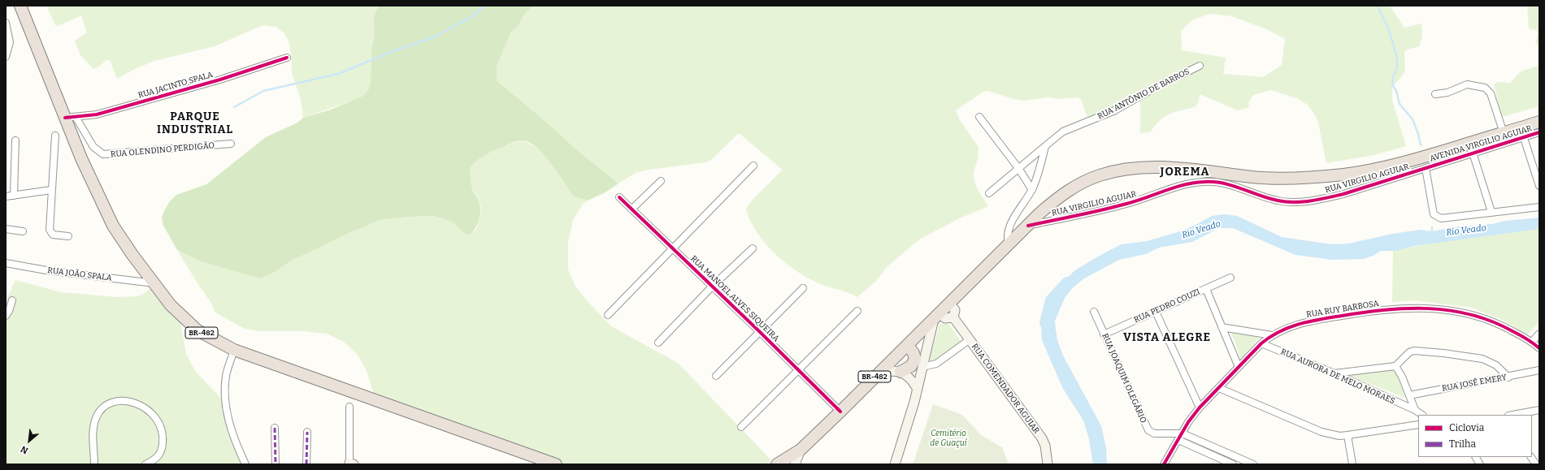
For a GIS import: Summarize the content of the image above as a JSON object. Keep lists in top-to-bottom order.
{
  "streets": {
    "highway": ["BR-482"],
    "street": [
      "RUA JACINTO SPALA",
      "RUA ANTÔNIO DE BARROS",
      "AVENIDA VIRGILIO AGUIAR",
      "RUA OLENDINO PERDIGÃO",
      "RUA VIRGILIO AGUIAR",
      "RUA JOÃO SPALA",
      "RUA MANOEL ALVES SIQUEIRA",
      "RUA PEDRO COUZI",
      "RUA RUY BARBOSA",
      "RUA AURORA DE MELO MORAES",
      "RUA JOAQUIM OLEGÁRIO",
      "RUA JOSÉ EMERY",
      "RUA COMENDADOR AGUIAR"
    ]
  },
  "crossings": [
    ["RUA JACINTO SPALA", "RUA OLENDINO PERDIGÃO"],
    ["RUA JACINTO SPALA", "BR-482"],
    ["AVENIDA VIRGILIO AGUIAR", "RUA VIRGILIO AGUIAR"],
    ["RUA OLENDINO PERDIGÃO", "BR-482"],
    ["RUA VIRGILIO AGUIAR", "BR-482"],
    ["RUA JOÃO SPALA", "BR-482"],
    ["RUA MANOEL ALVES SIQUEIRA", "BR-482"],
    ["RUA PEDRO COUZI", "RUA JOAQUIM OLEGÁRIO"],
    ["RUA RUY BARBOSA", "RUA AURORA DE MELO MORAES"],
    ["RUA RUY BARBOSA", "RUA JOAQUIM OLEGÁRIO"],
    ["BR-482", "RUA COMENDADOR AGUIAR"]
  ],
  "districts": ["PARQUE INDUSTRIAL", "JOREMA", "VISTA ALEGRE"],
  "water": ["Rio Veado"],
  "parks": ["Cemitério de Guaçuí"],
  "legend": ["Ciclovia", "Trilha"],
  "north": "bottom left"
}
